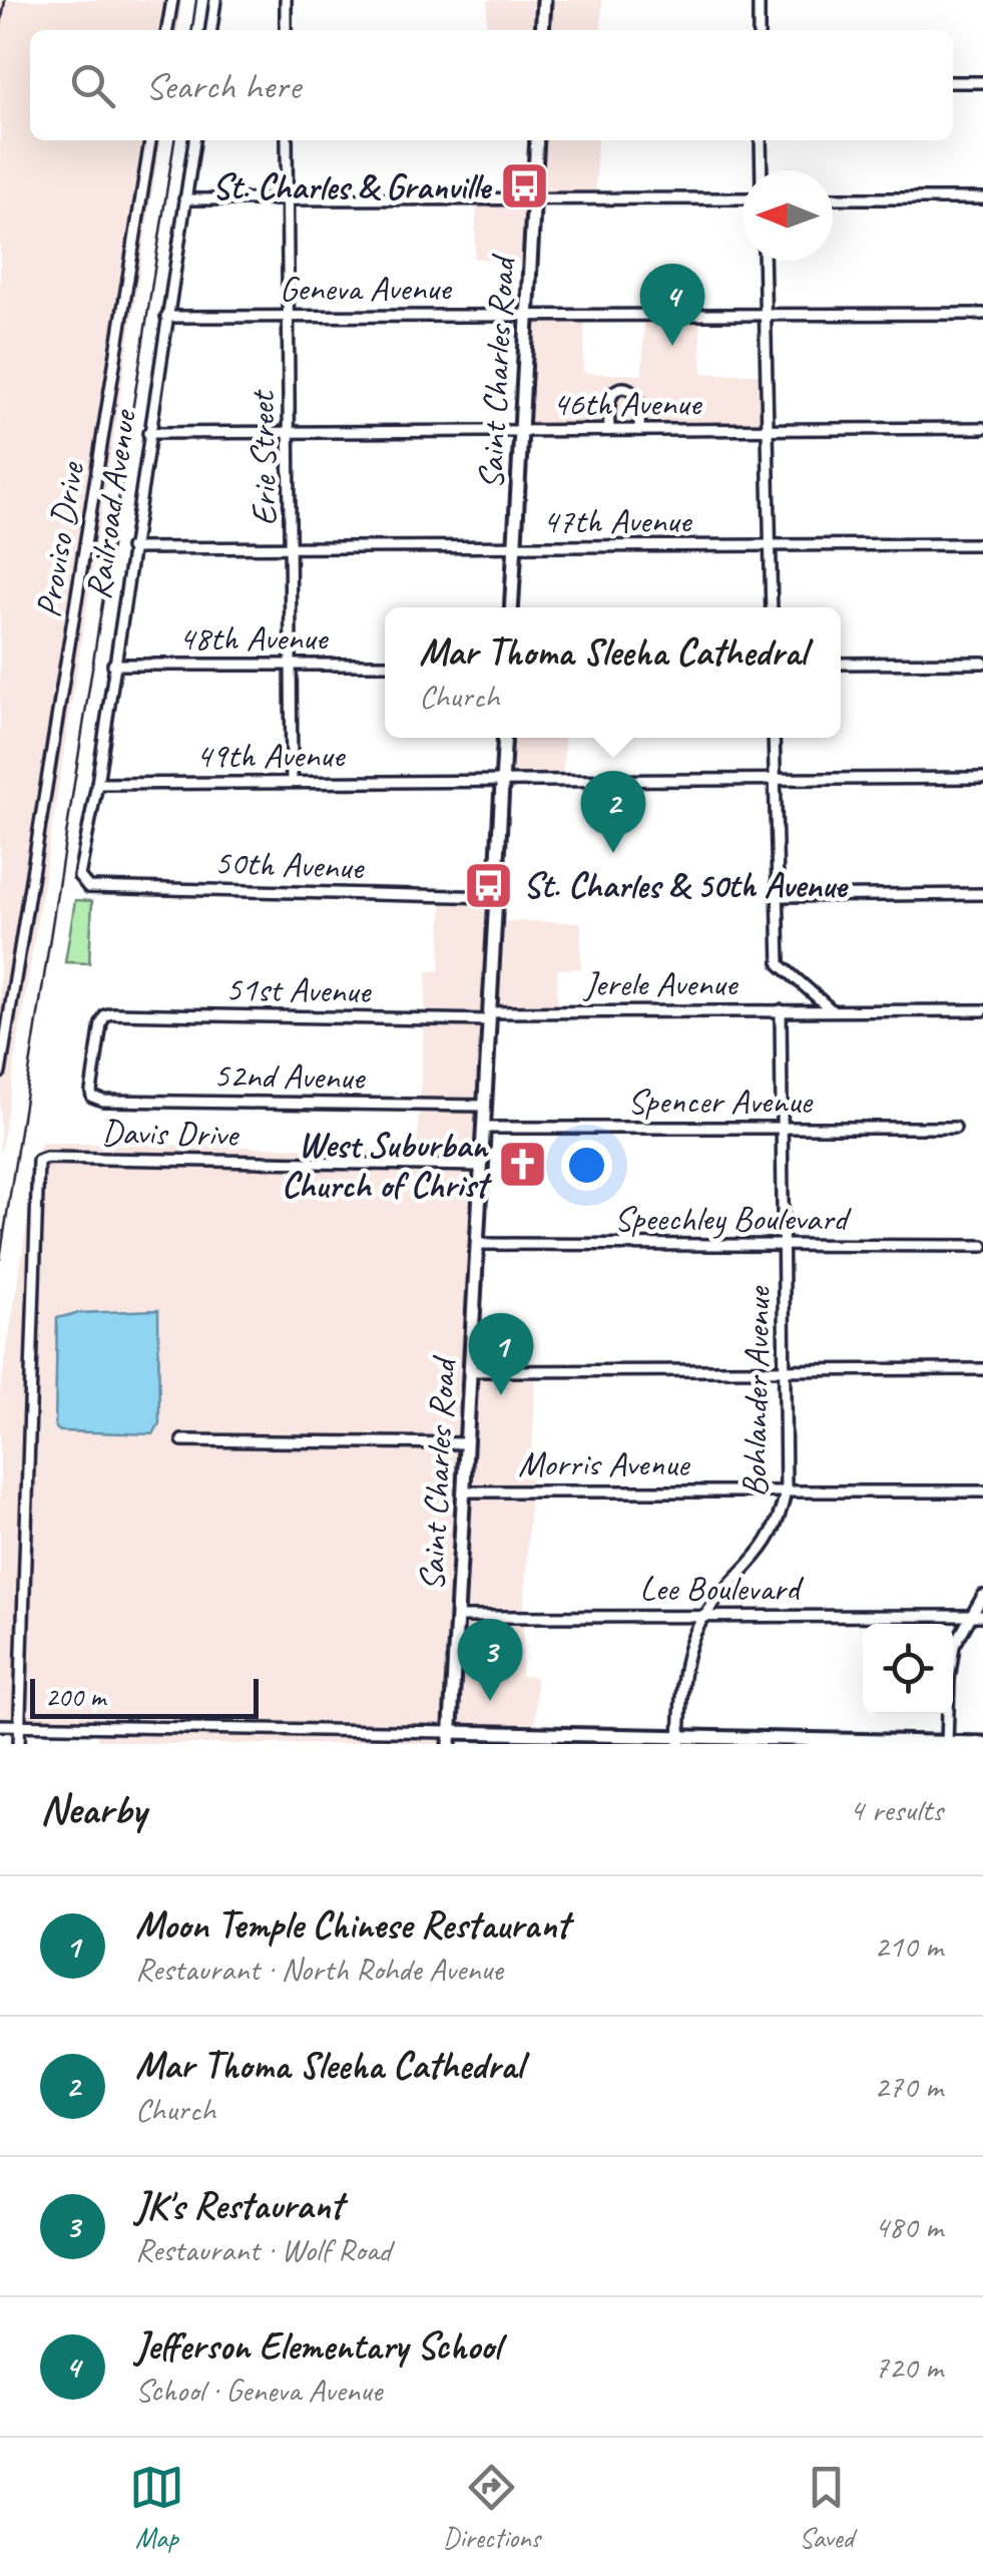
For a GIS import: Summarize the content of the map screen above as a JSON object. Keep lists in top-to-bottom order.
{
  "streets": {
    "main road": ["Saint Charles Road"],
    "street": [
      "Geneva Avenue",
      "46th Avenue",
      "Erie Street",
      "Railroad Avenue",
      "47th Avenue",
      "Proviso Drive",
      "48th Avenue",
      "49th Avenue",
      "50th Avenue",
      "Jerele Avenue",
      "51st Avenue",
      "52nd Avenue",
      "Spencer Avenue",
      "Davis Drive",
      "Speechley Boulevard",
      "Bohlander Avenue",
      "Morris Avenue",
      "Lee Boulevard"
    ]
  },
  "crossings": [
    ["Geneva Avenue", "Saint Charles Road"],
    ["Geneva Avenue", "Erie Street"],
    ["Geneva Avenue", "Railroad Avenue"],
    ["Saint Charles Road", "46th Avenue"],
    ["Saint Charles Road", "47th Avenue"],
    ["Saint Charles Road", "49th Avenue"],
    ["Saint Charles Road", "50th Avenue"],
    ["Saint Charles Road", "Jerele Avenue"],
    ["Saint Charles Road", "51st Avenue"],
    ["Saint Charles Road", "52nd Avenue"],
    ["Saint Charles Road", "Spencer Avenue"],
    ["Saint Charles Road", "Davis Drive"],
    ["Saint Charles Road", "Speechley Boulevard"],
    ["Saint Charles Road", "Morris Avenue"],
    ["Saint Charles Road", "Lee Boulevard"],
    ["46th Avenue", "Erie Street"],
    ["46th Avenue", "Railroad Avenue"],
    ["Erie Street", "47th Avenue"],
    ["Erie Street", "48th Avenue"],
    ["Erie Street", "49th Avenue"],
    ["Railroad Avenue", "47th Avenue"],
    ["Railroad Avenue", "48th Avenue"],
    ["Railroad Avenue", "49th Avenue"],
    ["Railroad Avenue", "50th Avenue"],
    ["Jerele Avenue", "51st Avenue"],
    ["Jerele Avenue", "Bohlander Avenue"],
    ["51st Avenue", "52nd Avenue"],
    ["Spencer Avenue", "Bohlander Avenue"],
    ["Speechley Boulevard", "Bohlander Avenue"],
    ["Bohlander Avenue", "Morris Avenue"],
    ["Bohlander Avenue", "Lee Boulevard"]
  ],
  "places": {
    "bus stop": ["St. Charles & Granville", "St. Charles & 50th Avenue"],
    "church": ["West Suburban Church of Christ"]
  },
  "scale_bar": "200 m",
  "north": "left",
  "page": {
    "search": "Search here",
    "pins": [
      "4",
      "2",
      "1",
      "3"
    ],
    "popup": ["Mar Thoma Sleeha Cathedral", "Church"],
    "scale": "200 m",
    "heading": ["Nearby", "4 results"],
    "list": [
      {
        "mark": "1",
        "name": "Moon Temple Chinese Restaurant",
        "note": "Restaurant · North Rohde Avenue",
        "value": "210 m"
      },
      {
        "mark": "2",
        "name": "Mar Thoma Sleeha Cathedral",
        "note": "Church",
        "value": "270 m"
      },
      {
        "mark": "3",
        "name": "JK's Restaurant",
        "note": "Restaurant · Wolf Road",
        "value": "480 m"
      },
      {
        "mark": "4",
        "name": "Jefferson Elementary School",
        "note": "School · Geneva Avenue",
        "value": "720 m"
      }
    ],
    "nav": ["Map", "Directions", "Saved"]
  }
}
